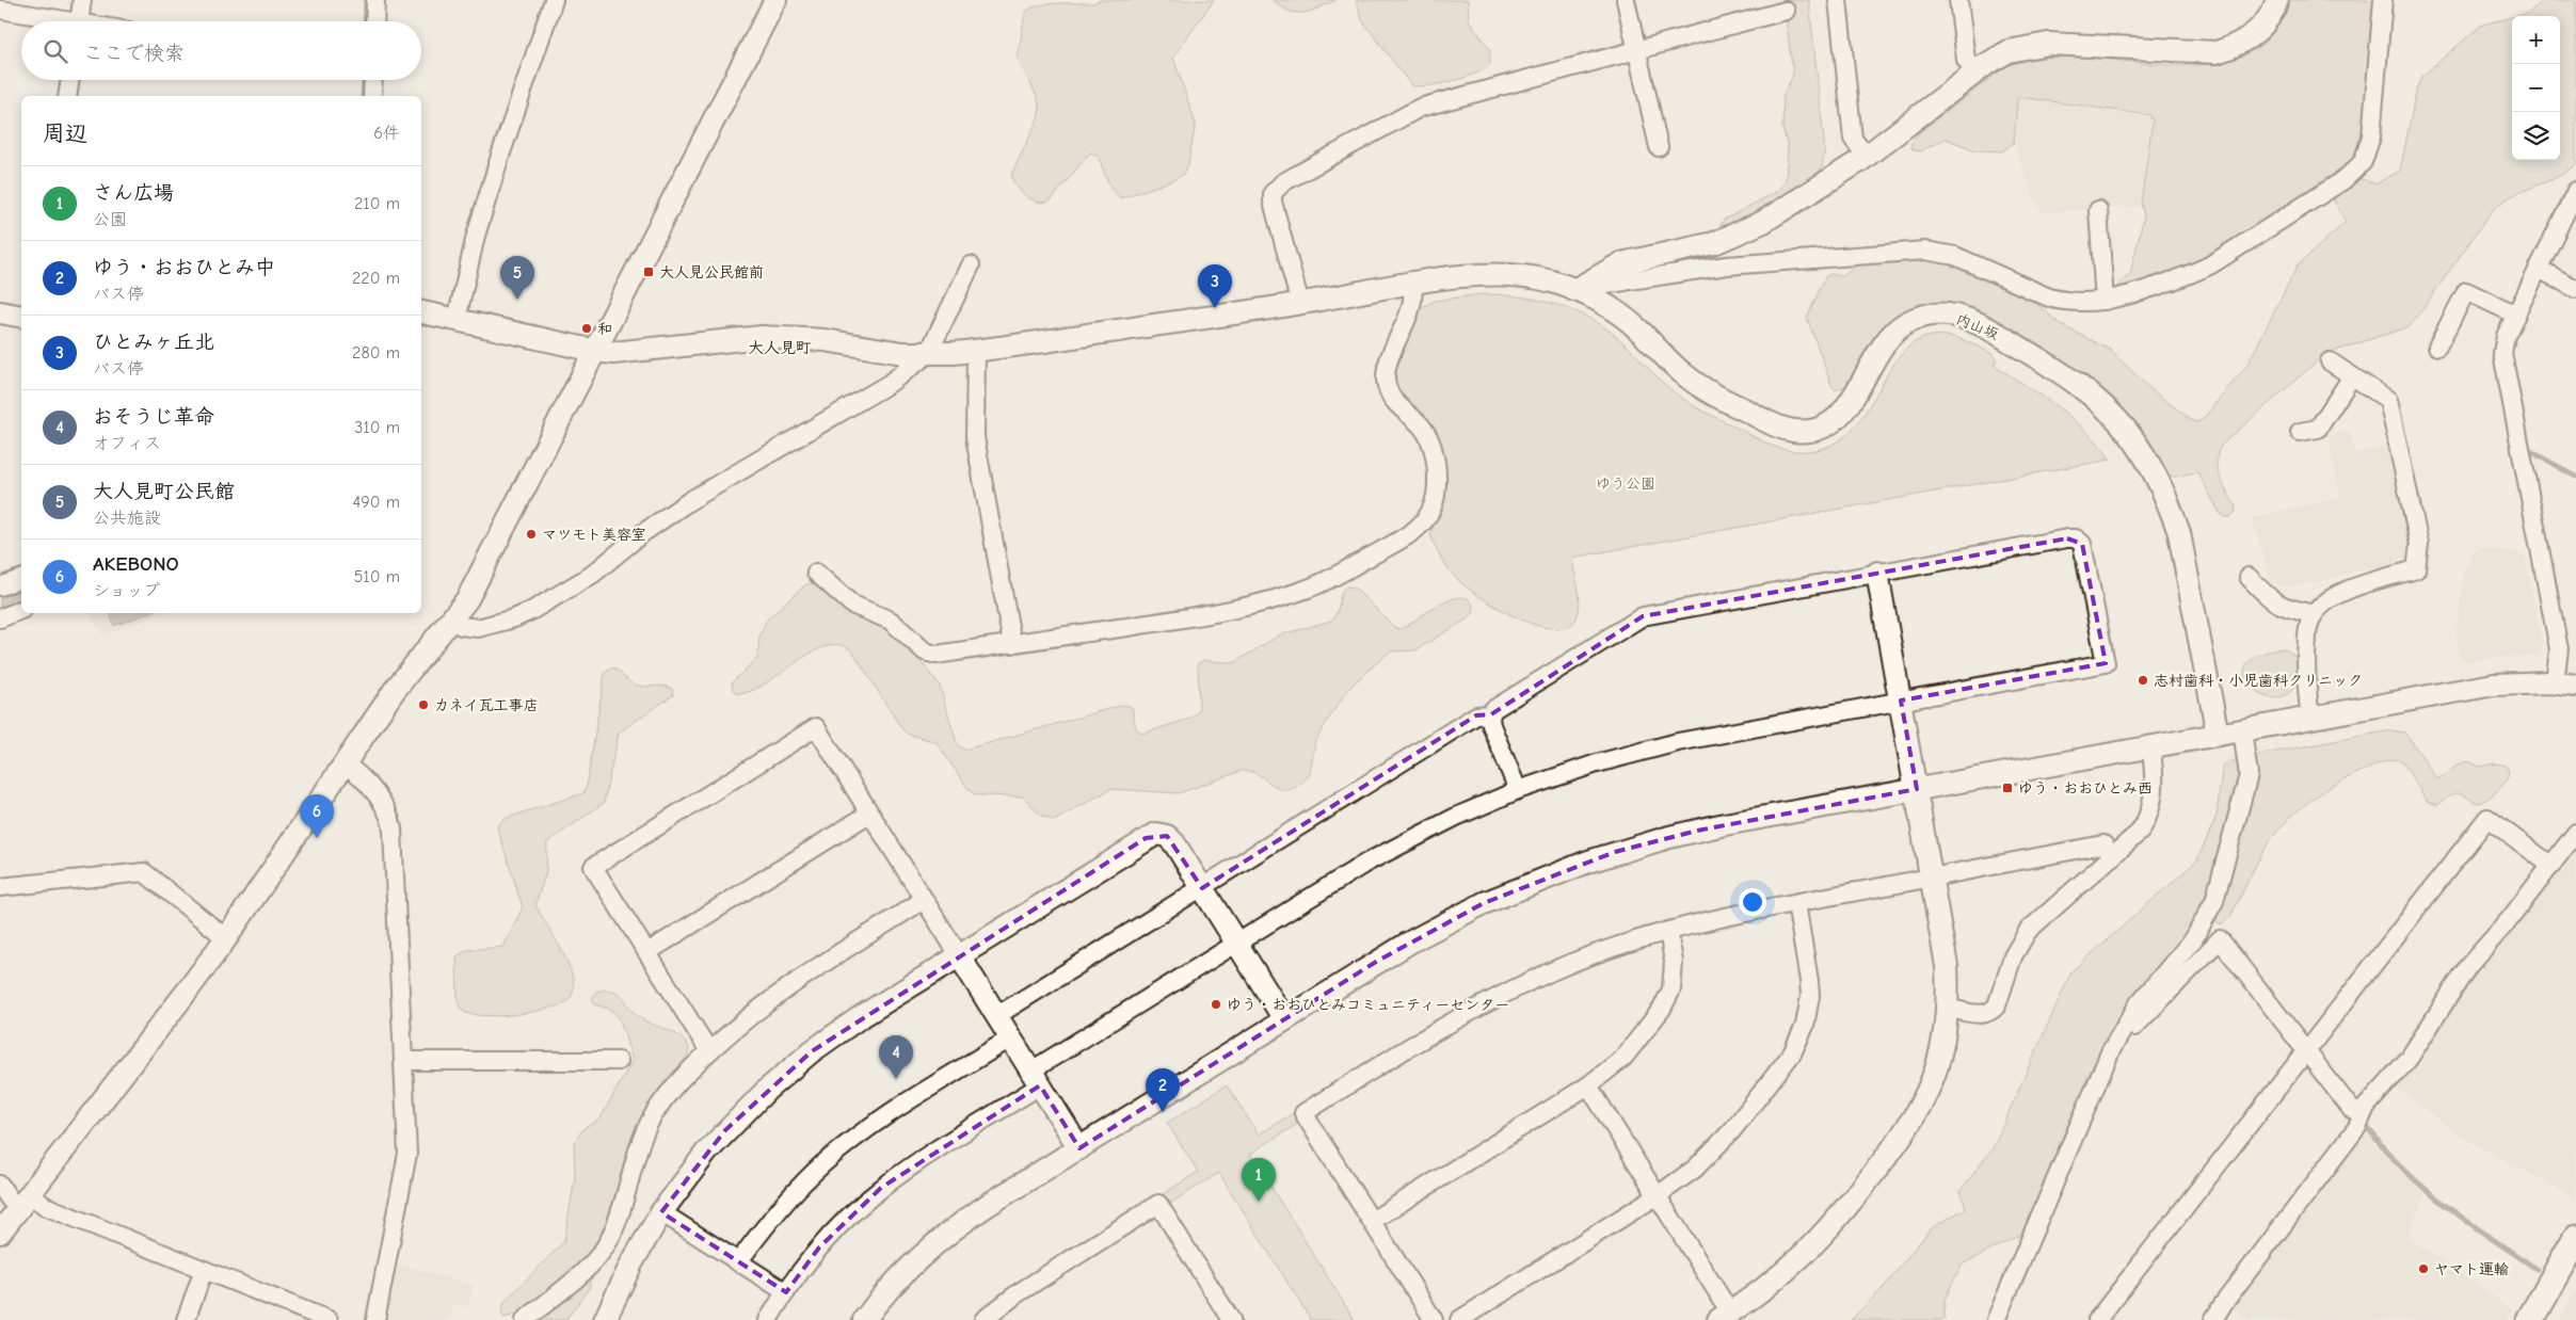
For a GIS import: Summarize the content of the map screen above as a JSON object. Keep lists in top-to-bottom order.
{
  "streets": {
    "street": ["内山坂"]
  },
  "districts": ["大人見町"],
  "parks": ["ゆう公園"],
  "places": {
    "transit": ["大人見公民館前", "ゆう・おおひとみ西"],
    "other": [
      "和",
      "マツモト美容室",
      "志村歯科・小児歯科クリニック",
      "カネイ瓦工事店",
      "ゆう・おおひとみコミュニティーセンター",
      "ヤマト運輸"
    ]
  },
  "page": {
    "map_buttons": ["+", "−"],
    "search": "ここで検索",
    "heading": ["周辺", "6件"],
    "list": [
      {
        "mark": "1",
        "name": "さん広場",
        "note": "公園",
        "value": "210 m"
      },
      {
        "mark": "2",
        "name": "ゆう・おおひとみ中",
        "note": "バス停",
        "value": "220 m"
      },
      {
        "mark": "3",
        "name": "ひとみヶ丘北",
        "note": "バス停",
        "value": "280 m"
      },
      {
        "mark": "4",
        "name": "おそうじ革命",
        "note": "オフィス",
        "value": "310 m"
      },
      {
        "mark": "5",
        "name": "大人見町公民館",
        "note": "公共施設",
        "value": "490 m"
      },
      {
        "mark": "6",
        "name": "AKEBONO",
        "note": "ショップ",
        "value": "510 m"
      }
    ],
    "pins": [
      "5",
      "3",
      "6",
      "4",
      "2",
      "1"
    ]
  }
}
